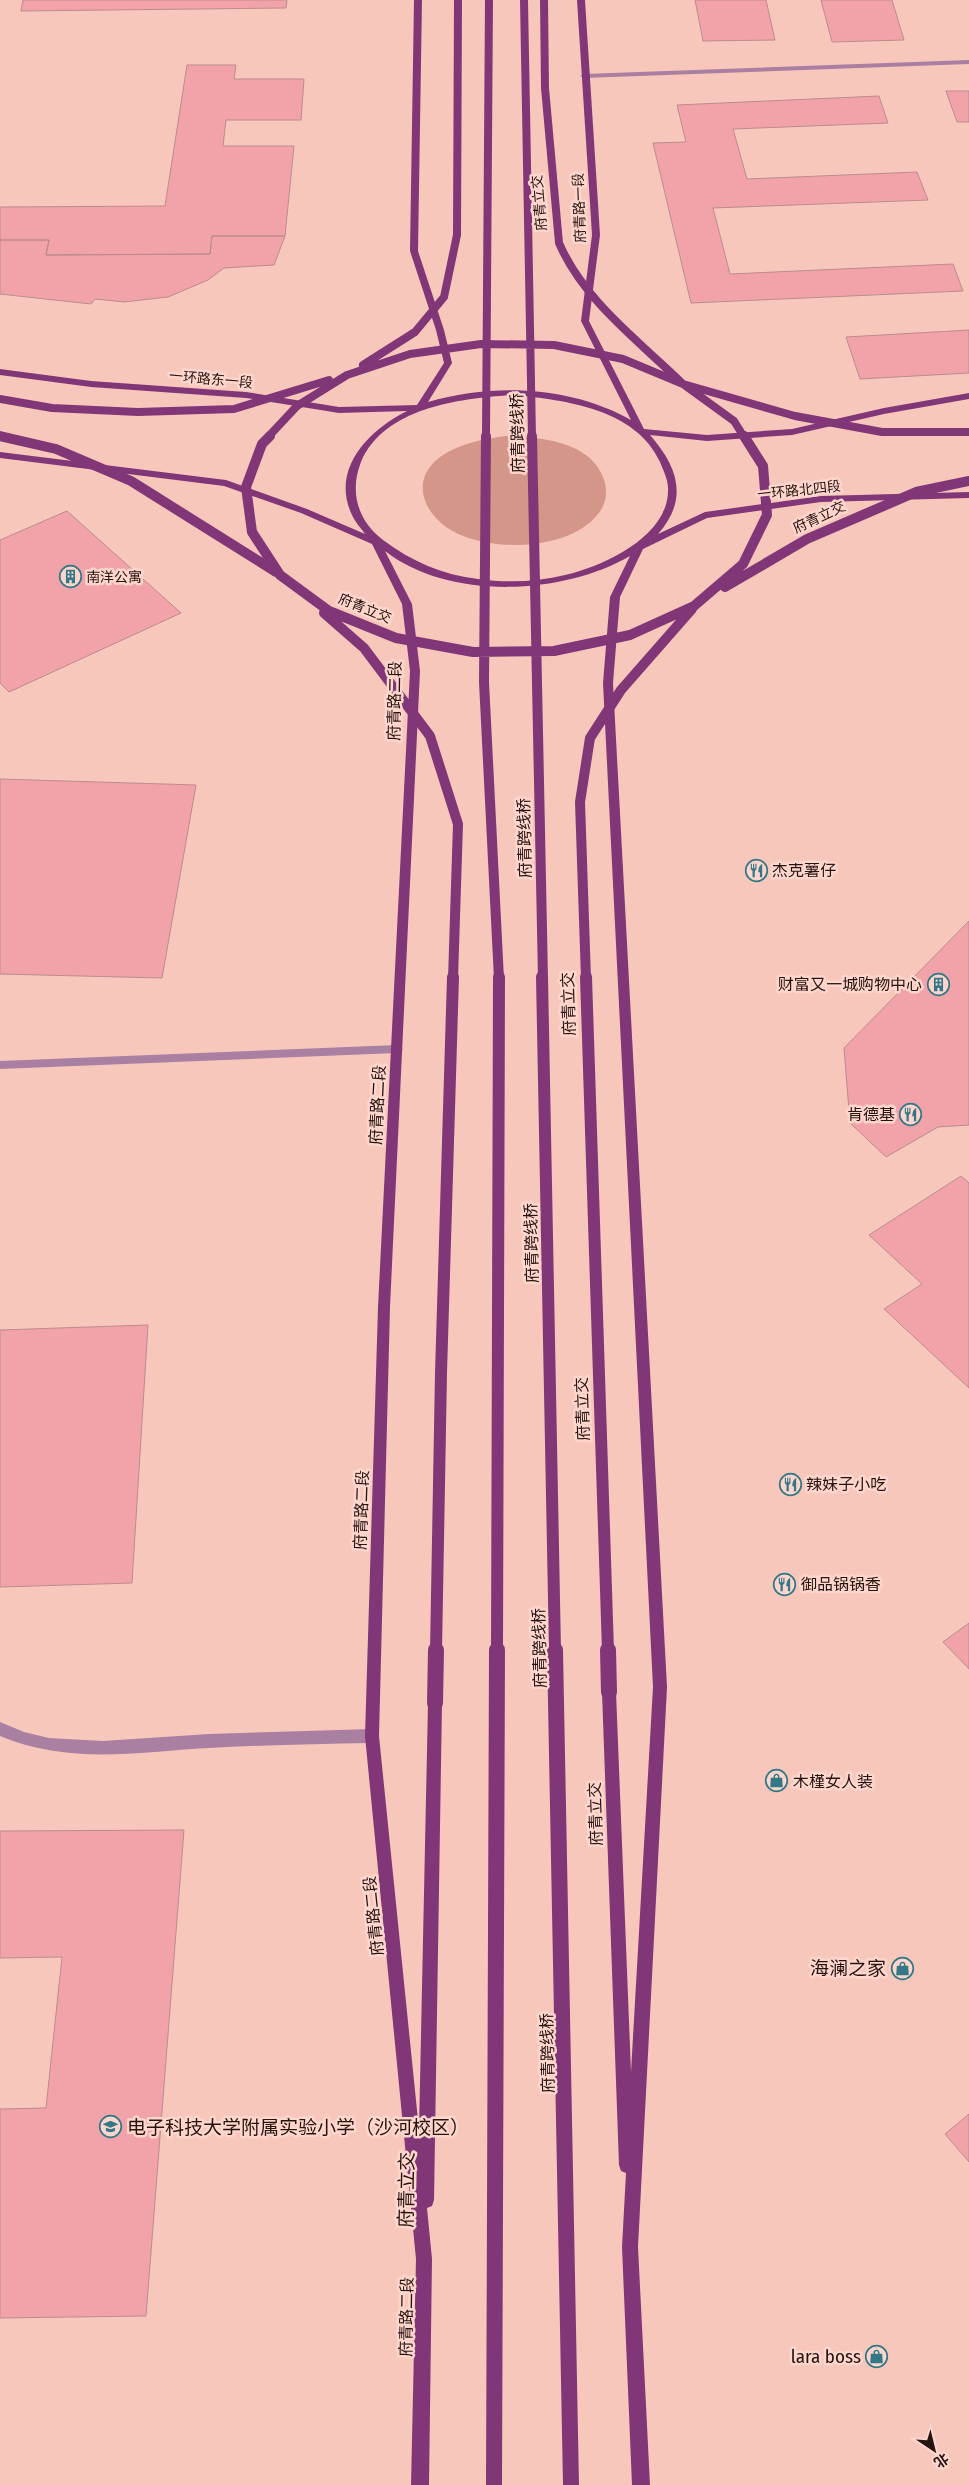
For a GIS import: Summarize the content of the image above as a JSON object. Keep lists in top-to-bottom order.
{
  "streets": {
    "main road": [
      "府青立交",
      "府青路一段",
      "一环路东一段",
      "府青跨线桥",
      "一环路北四段",
      "府青路二段"
    ]
  },
  "crossings": [
    ["府青立交", "府青路二段"],
    ["一环路北四段", "府青路二段"]
  ],
  "places": {
    "building": ["南洋公寓", "财富又一城购物中心"],
    "restaurant": [
      "杰克薯仔",
      "肯德基",
      "辣妹子小吃",
      "御品锅锅香"
    ],
    "shop": ["木槿女人装", "海澜之家", "lara boss"],
    "school or university": ["电子科技大学附属实验小学（沙河校区）"]
  },
  "north": "bottom right"
}
